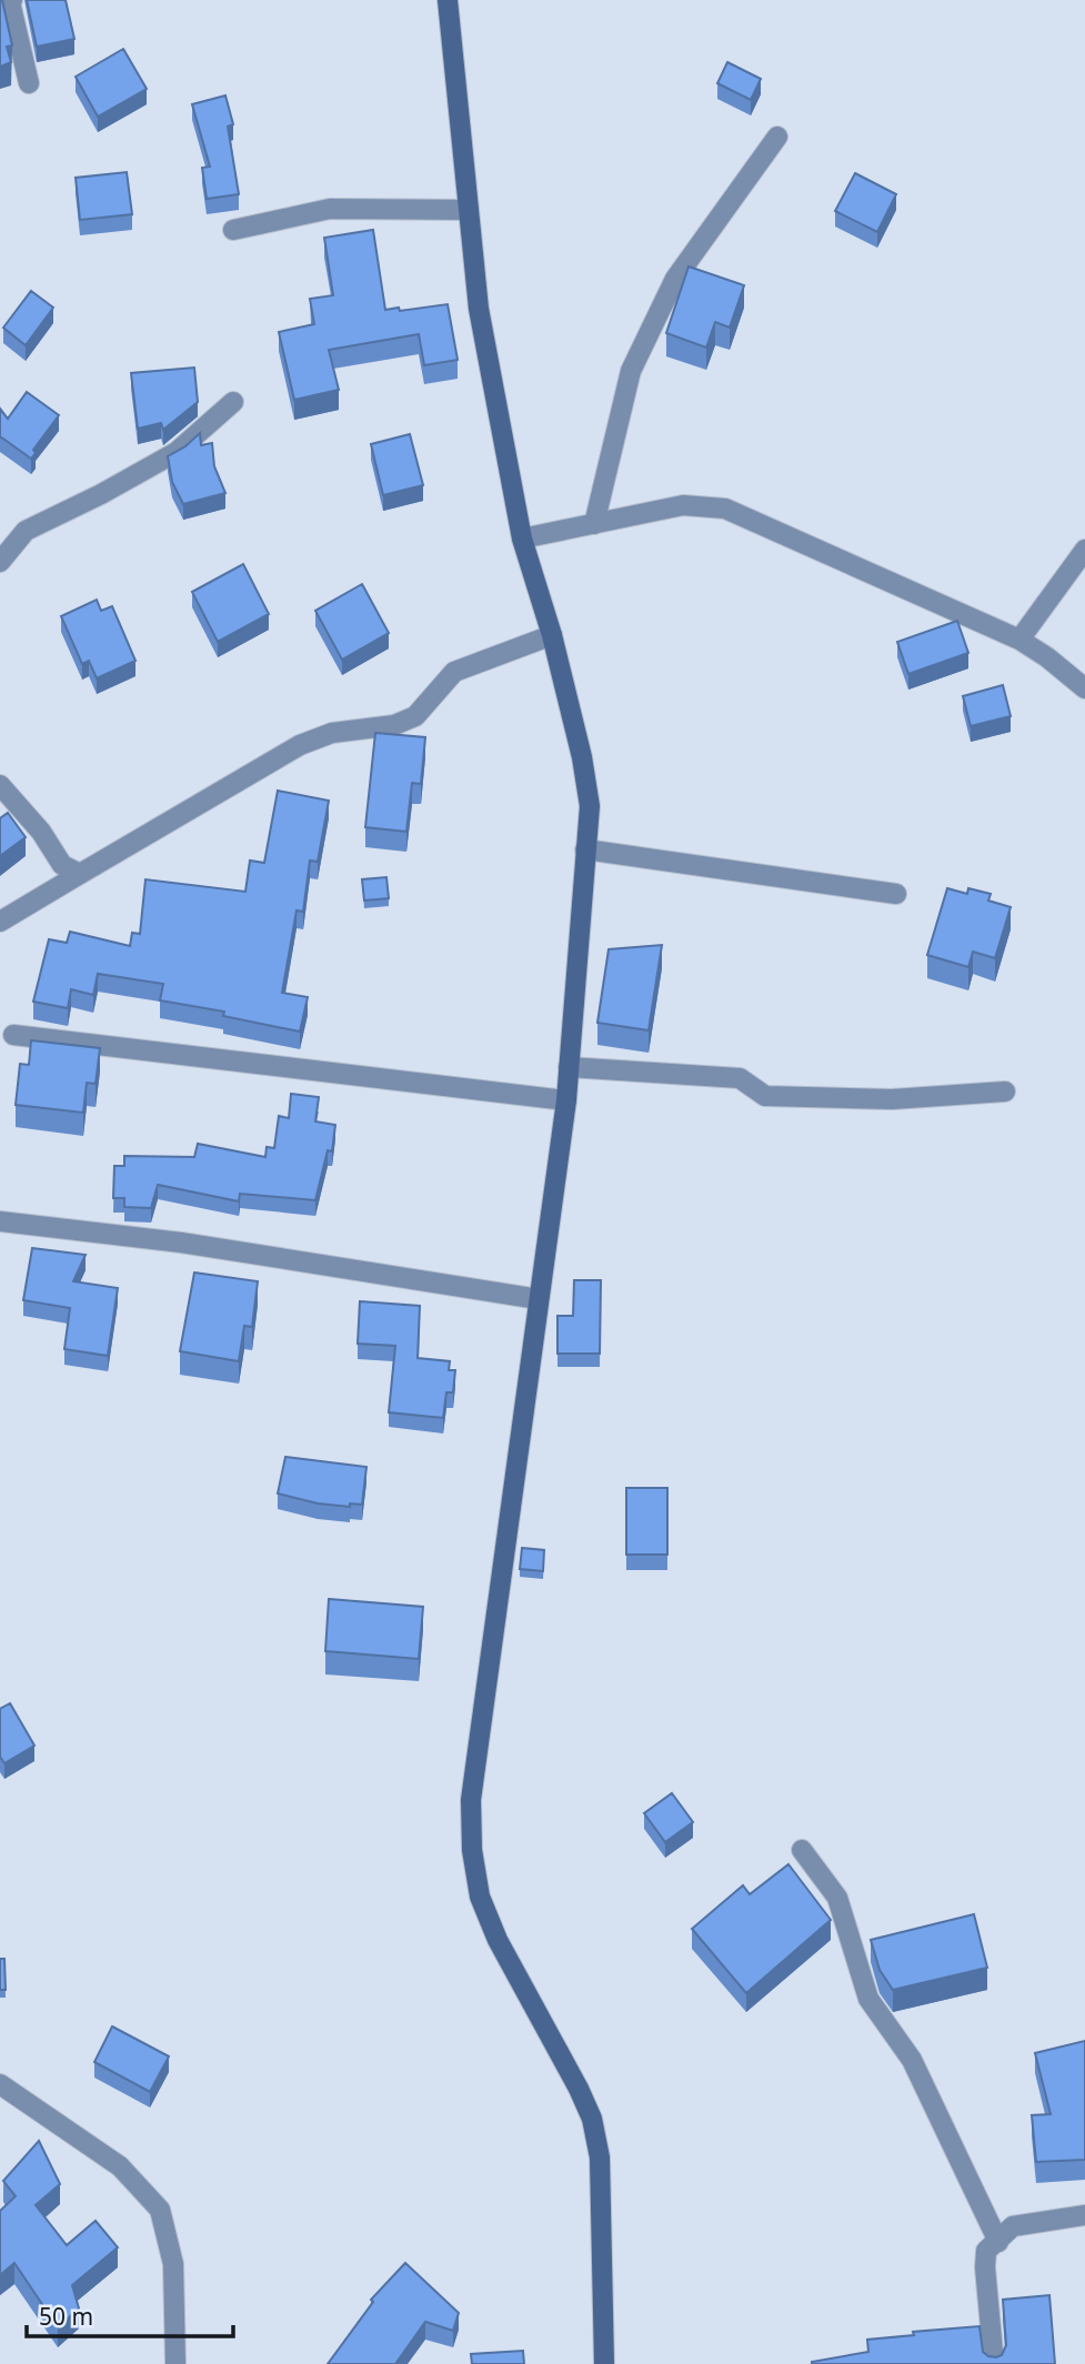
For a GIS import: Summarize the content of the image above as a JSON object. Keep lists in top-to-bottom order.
{
  "scale_bar": "50 m"
}
